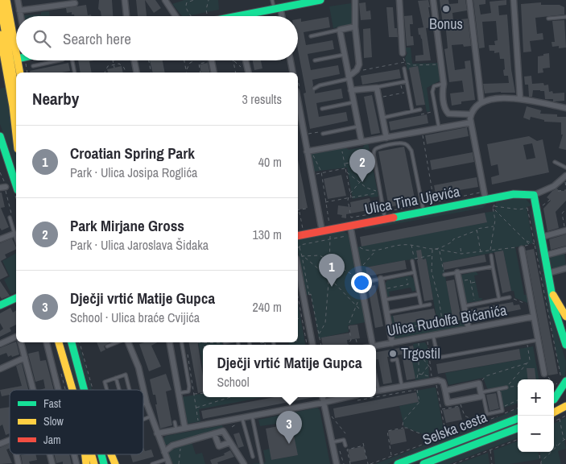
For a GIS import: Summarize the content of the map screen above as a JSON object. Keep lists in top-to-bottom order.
{
  "streets": {
    "main road": ["Ulica Tina Ujevića", "Selska cesta"],
    "street": ["Ulica Rudolfa Bićanića"]
  },
  "places": ["Bonus", "Trgostil"],
  "legend": ["Fast", "Slow", "Jam"],
  "page": {
    "search": "Search here",
    "heading": ["Nearby", "3 results"],
    "list": [
      {
        "mark": "1",
        "name": "Croatian Spring Park",
        "note": "Park · Ulica Josipa Roglića",
        "value": "40 m"
      },
      {
        "mark": "2",
        "name": "Park Mirjane Gross",
        "note": "Park · Ulica Jaroslava Šidaka",
        "value": "130 m"
      },
      {
        "mark": "3",
        "name": "Dječji vrtić Matije Gupca",
        "note": "School · Ulica braće Cvijića",
        "value": "240 m"
      }
    ],
    "pins": ["2", "1", "3"],
    "popup": ["Dječji vrtić Matije Gupca", "School"],
    "map_buttons": ["+", "−"]
  }
}
